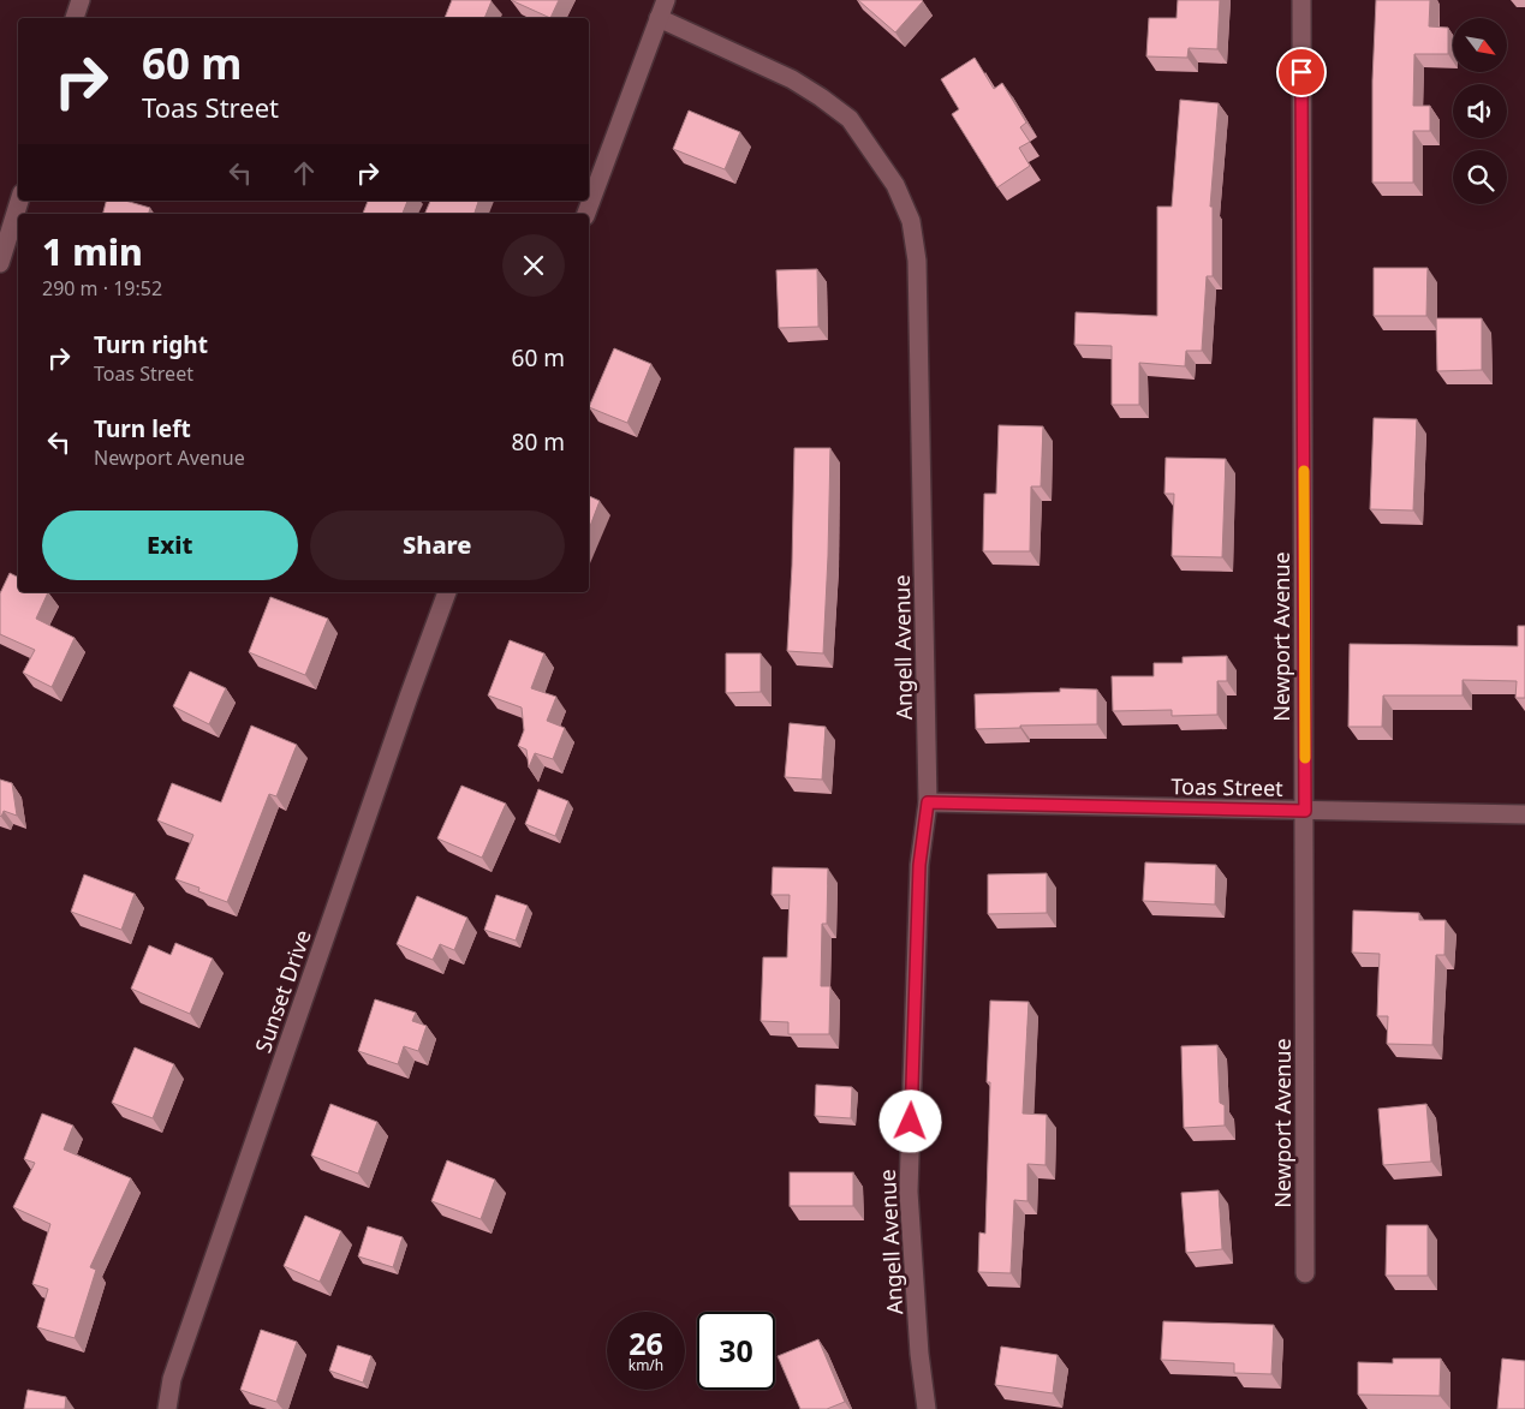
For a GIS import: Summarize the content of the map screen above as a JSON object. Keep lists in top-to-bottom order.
{
  "streets": {
    "street": [
      "Newport Avenue",
      "Angell Avenue",
      "Toas Street",
      "Sunset Drive"
    ]
  },
  "crossings": [
    ["Newport Avenue", "Toas Street"],
    ["Angell Avenue", "Toas Street"]
  ],
  "north": "bottom right",
  "page": {
    "turn": ["60 m", "Toas Street"],
    "heading": ["1 min", "290 m · 19:52"],
    "list": [
      {
        "name": "Turn right",
        "note": "Toas Street",
        "value": "60 m"
      },
      {
        "name": "Turn left",
        "note": "Newport Avenue",
        "value": "80 m"
      }
    ],
    "buttons": ["Exit", "Share"],
    "speed": "26 km/h",
    "limit": "30"
  }
}
